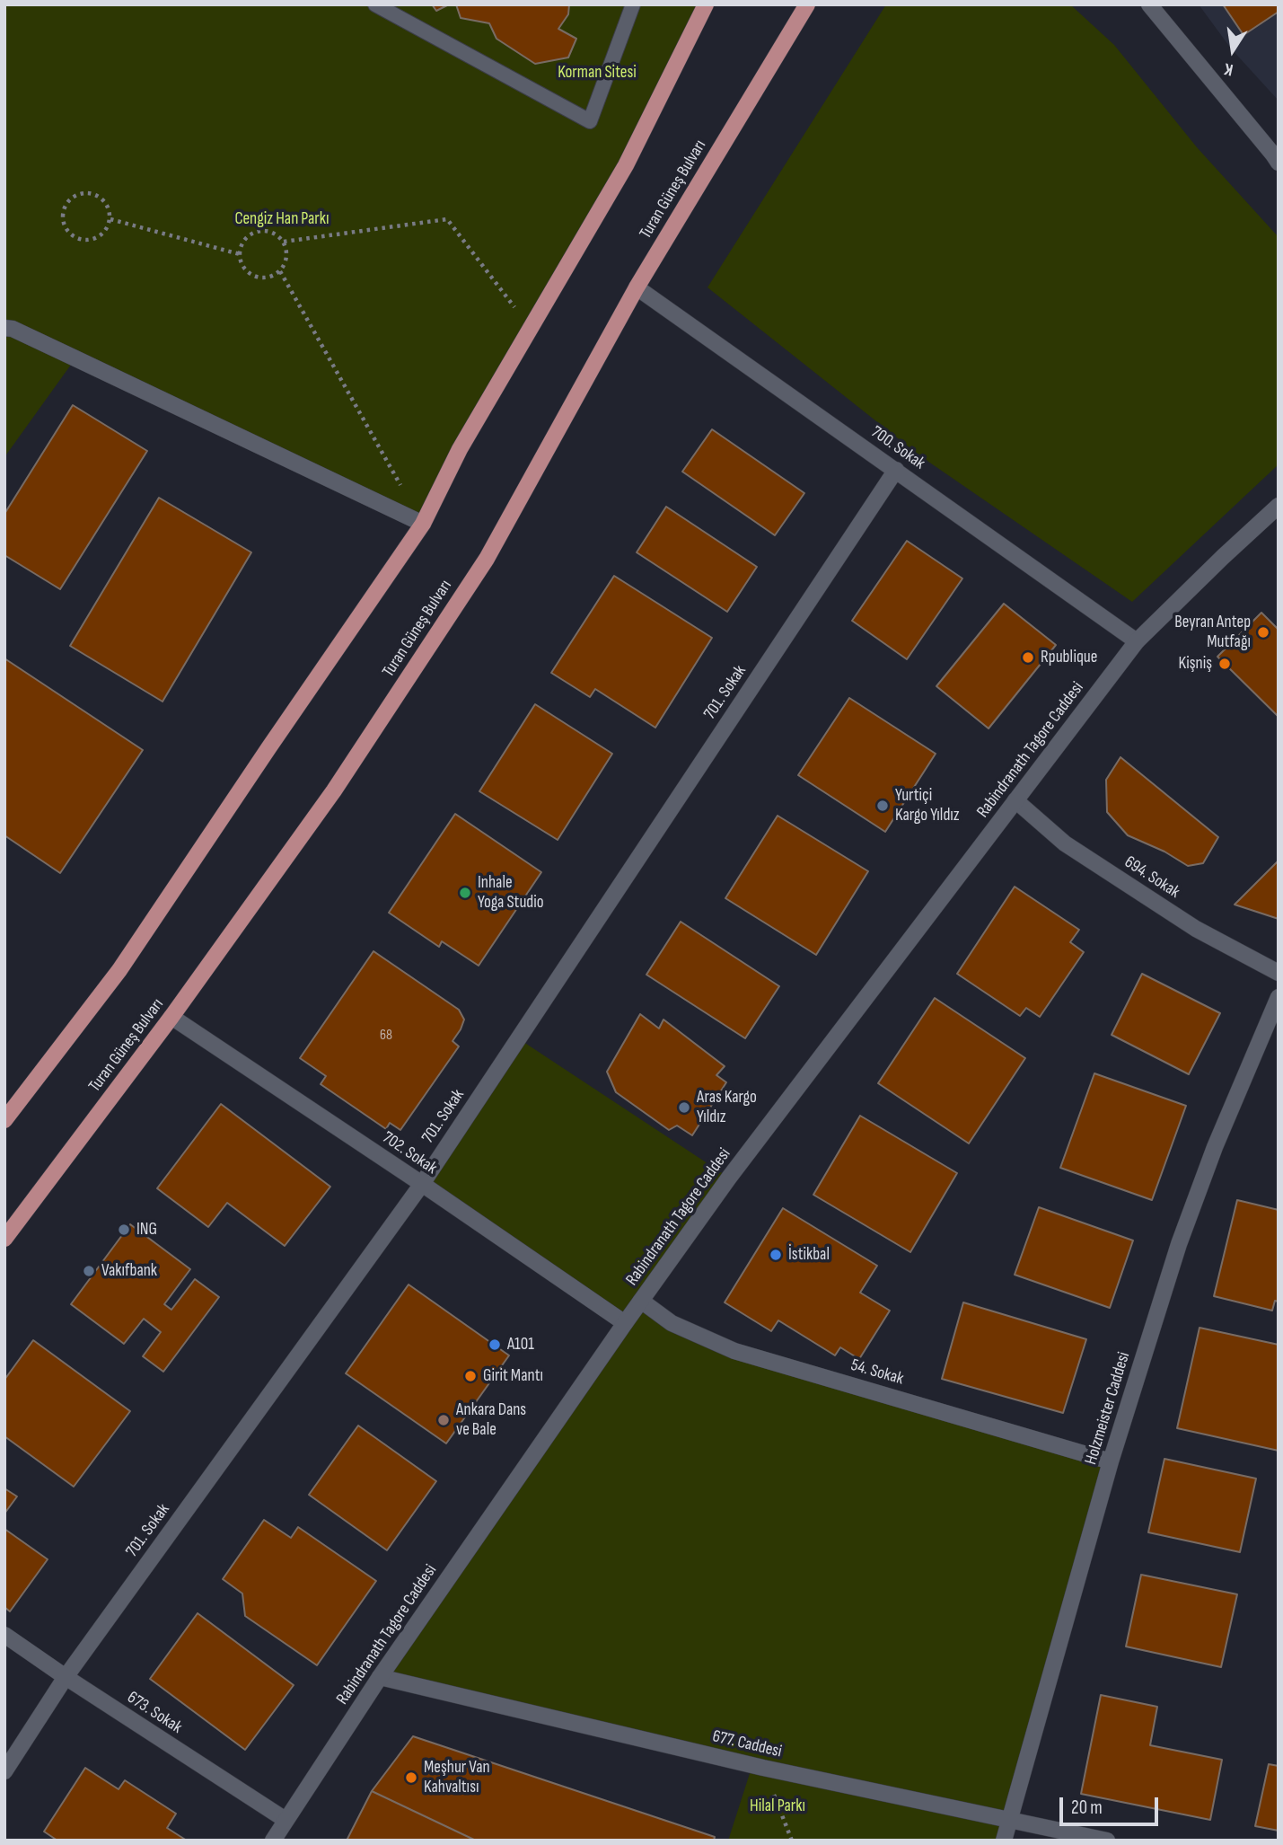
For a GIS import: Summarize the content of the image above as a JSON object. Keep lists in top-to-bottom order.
{
  "streets": {
    "main road": ["Turan Güneş Bulvarı"],
    "street": [
      "700. Sokak",
      "701. Sokak",
      "Rabindranath Tagore Caddesi",
      "694. Sokak",
      "702. Sokak",
      "54. Sokak",
      "Holzmeister Caddesi",
      "673. Sokak",
      "677. Caddesi"
    ]
  },
  "crossings": [
    ["Turan Güneş Bulvarı", "700. Sokak"],
    ["Turan Güneş Bulvarı", "702. Sokak"],
    ["700. Sokak", "701. Sokak"],
    ["700. Sokak", "Rabindranath Tagore Caddesi"],
    ["701. Sokak", "702. Sokak"],
    ["701. Sokak", "673. Sokak"],
    ["Rabindranath Tagore Caddesi", "694. Sokak"],
    ["Rabindranath Tagore Caddesi", "702. Sokak"],
    ["Rabindranath Tagore Caddesi", "54. Sokak"],
    ["Rabindranath Tagore Caddesi", "673. Sokak"],
    ["Rabindranath Tagore Caddesi", "677. Caddesi"],
    ["54. Sokak", "Holzmeister Caddesi"],
    ["Holzmeister Caddesi", "677. Caddesi"]
  ],
  "parks": ["Korman Sitesi", "Cengiz Han Parkı", "Hilal Parkı"],
  "places": [
    "Beyran Antep Mutfağı",
    "Rpublique",
    "Kişniş",
    "Yurtiçi Kargo Yıldız",
    "Inhale Yoga Studio",
    "Aras Kargo Yıldız",
    "ING",
    "İstikbal",
    "Vakıfbank",
    "A101",
    "Girit Mantı",
    "Ankara Dans ve Bale",
    "Meşhur Van Kahvaltısı"
  ],
  "house_numbers": ["68"],
  "scale_bar": "20 m",
  "north": "bottom"
}
